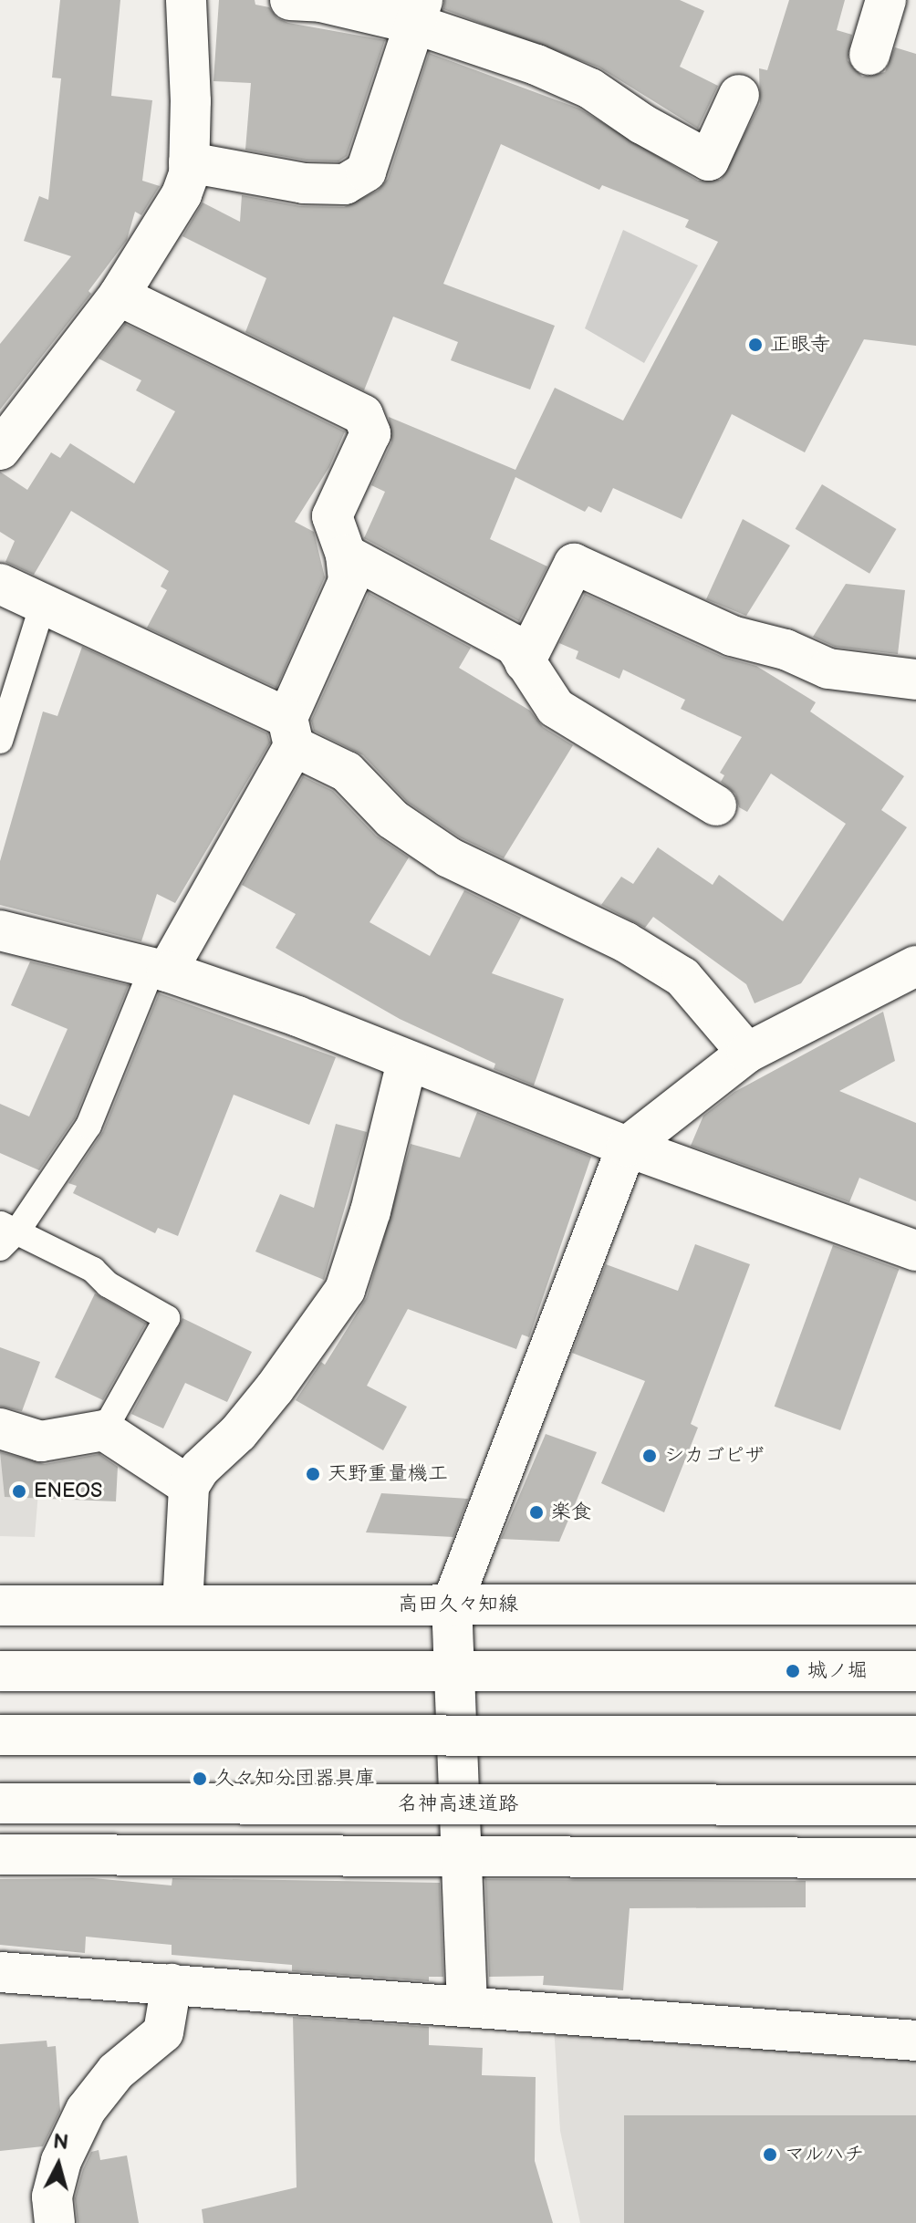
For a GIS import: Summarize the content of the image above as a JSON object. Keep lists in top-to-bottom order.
{
  "streets": {
    "main road": ["高田久々知線", "名神高速道路"]
  },
  "places": [
    "正眼寺",
    "シカゴピザ",
    "天野重量機工",
    "ENEOS",
    "楽食",
    "城ノ堀",
    "久々知分団器具庫",
    "マルハチ"
  ],
  "north": "top"
}
